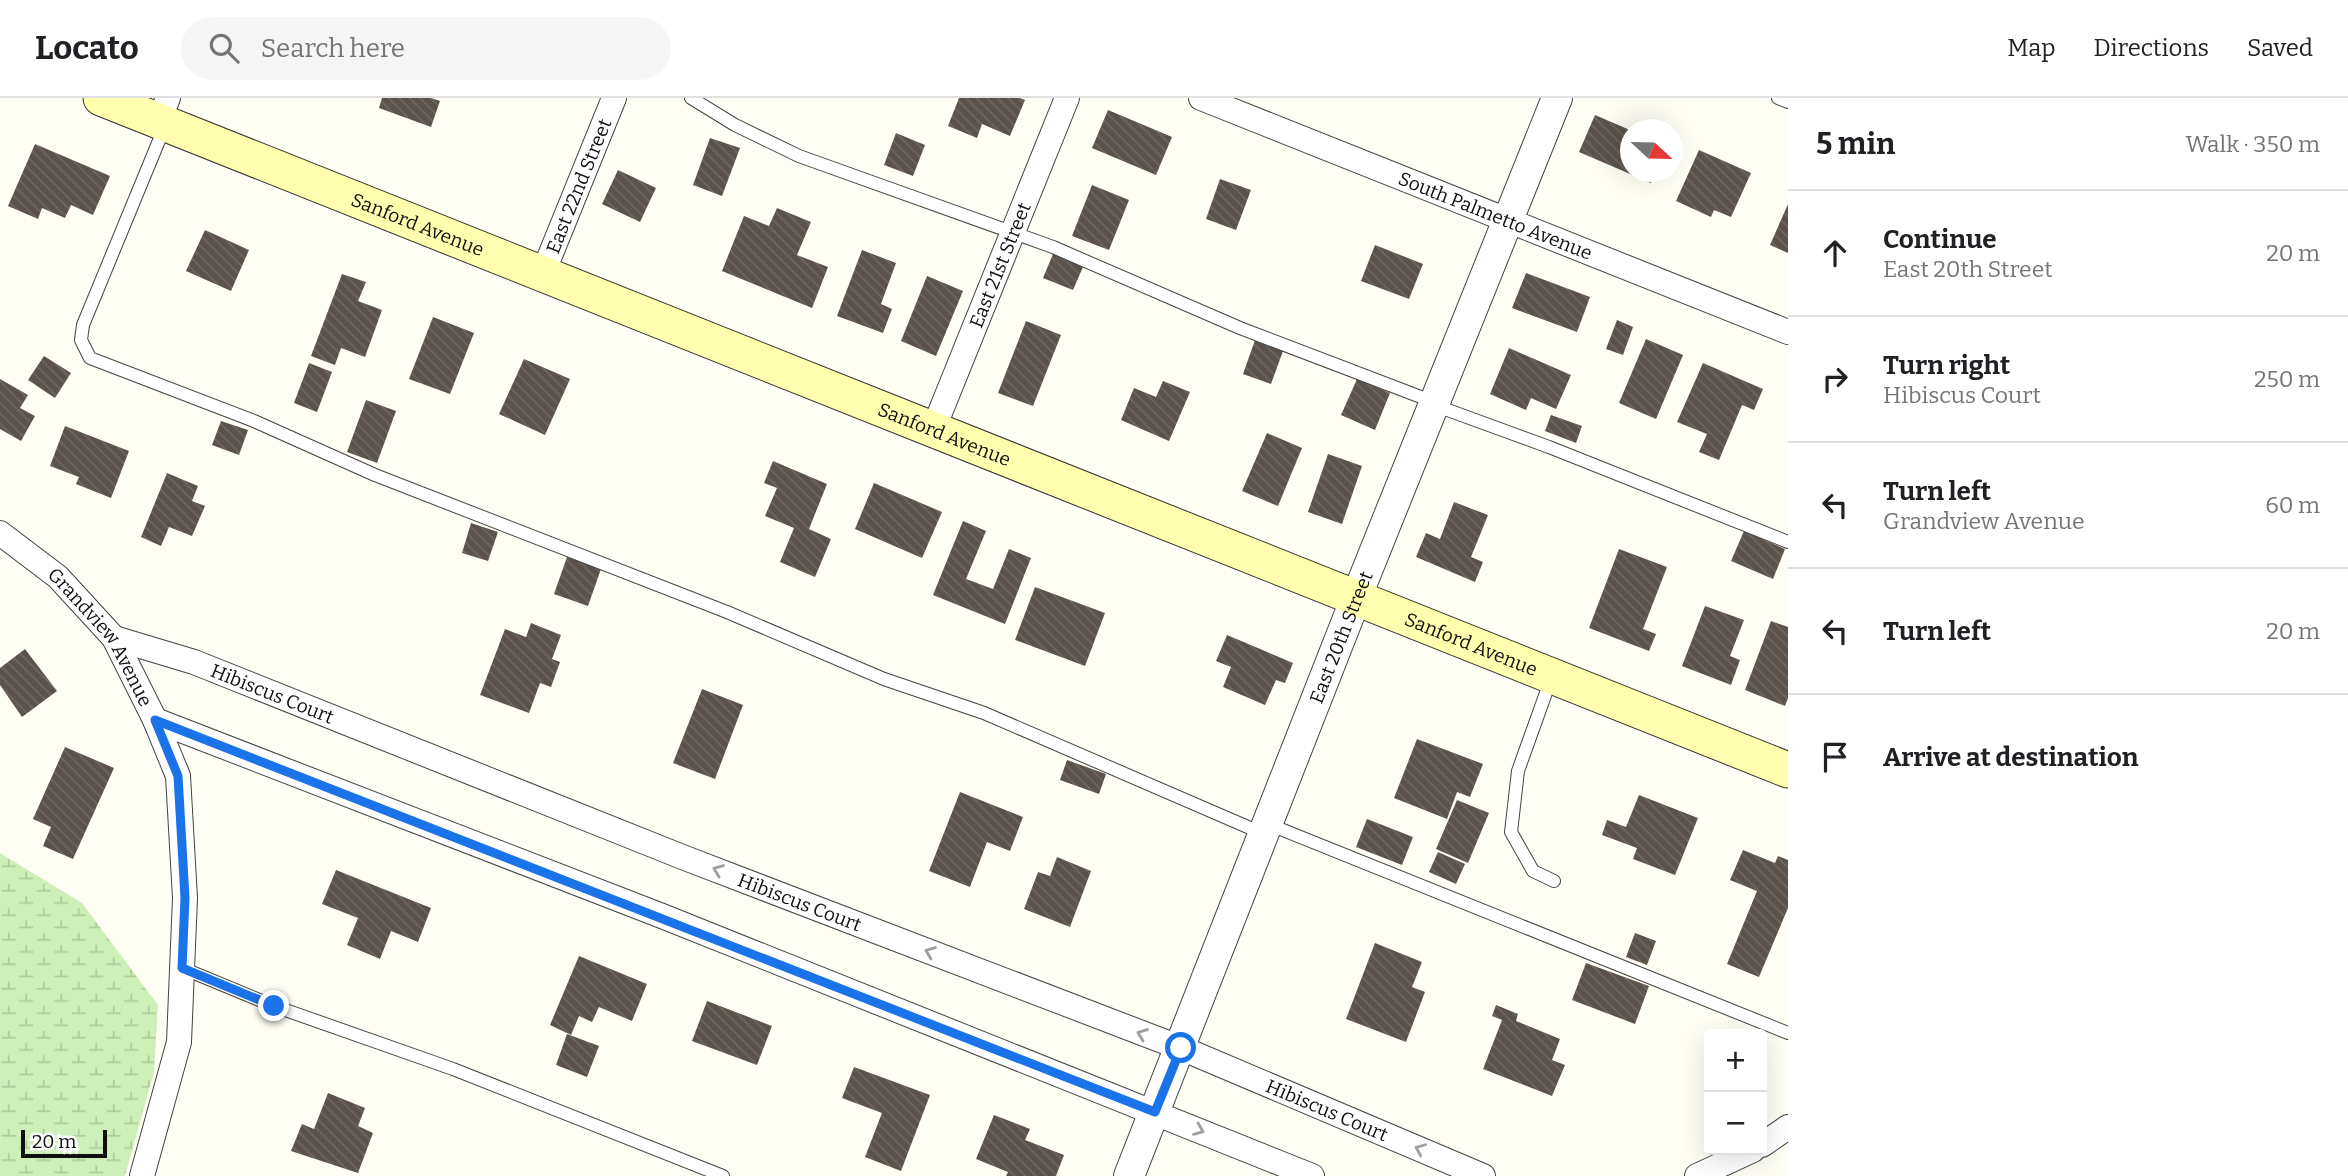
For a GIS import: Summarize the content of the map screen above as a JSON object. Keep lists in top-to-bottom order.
{
  "streets": {
    "main road": ["Sanford Avenue"],
    "street": [
      "East 22nd Street",
      "South Palmetto Avenue",
      "East 21st Street",
      "East 20th Street",
      "Grandview Avenue",
      "Hibiscus Court"
    ]
  },
  "crossings": [
    ["East 22nd Street", "Sanford Avenue"],
    ["South Palmetto Avenue", "East 20th Street"],
    ["Sanford Avenue", "East 21st Street"],
    ["Sanford Avenue", "East 20th Street"],
    ["East 20th Street", "Hibiscus Court"],
    ["Grandview Avenue", "Hibiscus Court"]
  ],
  "scale_bar": "20 m",
  "north": "right",
  "page": {
    "header": "Locato",
    "search": "Search here",
    "nav": ["Map", "Directions", "Saved"],
    "heading": ["5 min", "Walk · 350 m"],
    "list": [
      ["Continue", "East 20th Street", "20 m"],
      ["Turn right", "Hibiscus Court", "250 m"],
      ["Turn left", "Grandview Avenue", "60 m"],
      ["Turn left", "20 m"],
      "Arrive at destination"
    ],
    "map_buttons": ["+", "−"],
    "scale": "20 m"
  }
}
